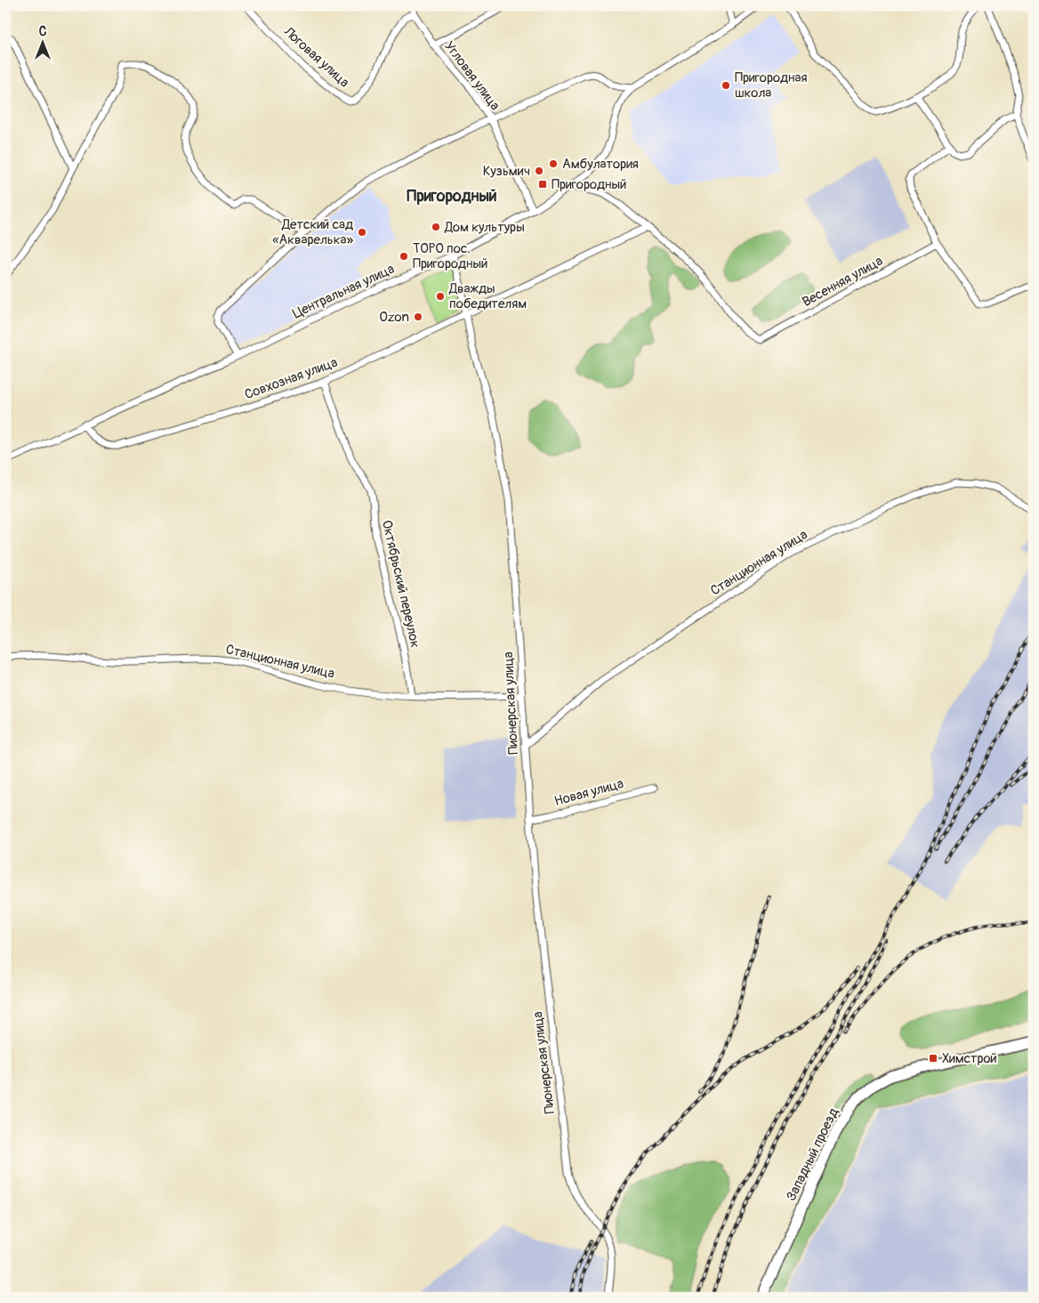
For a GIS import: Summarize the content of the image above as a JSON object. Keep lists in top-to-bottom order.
{
  "streets": {
    "main road": ["Западный проезд"],
    "street": [
      "Логовая улица",
      "Угловая улица",
      "Весенняя улица",
      "Центральная улица",
      "Совхозная улица",
      "Станционная улица",
      "Октябрьский переулок",
      "Пионерская улица",
      "Новая улица"
    ]
  },
  "crossings": [
    ["Логовая улица", "Угловая улица"],
    ["Угловая улица", "Центральная улица"],
    ["Весенняя улица", "Совхозная улица"],
    ["Центральная улица", "Совхозная улица"],
    ["Центральная улица", "Пионерская улица"],
    ["Совхозная улица", "Октябрьский переулок"],
    ["Совхозная улица", "Пионерская улица"],
    ["Станционная улица", "Октябрьский переулок"],
    ["Станционная улица", "Пионерская улица"],
    ["Пионерская улица", "Новая улица"]
  ],
  "districts": ["Пригородный"],
  "places": {
    "other": [
      "Пригородная школа",
      "Амбулатория",
      "Кузьмич",
      "Дом культуры",
      "Детский сад «Акварелька»",
      "ТОРО пос. Пригородный",
      "Дважды победителям",
      "Ozon"
    ],
    "transit": ["Пригородный", "Химстрой"]
  },
  "north": "top"
}
